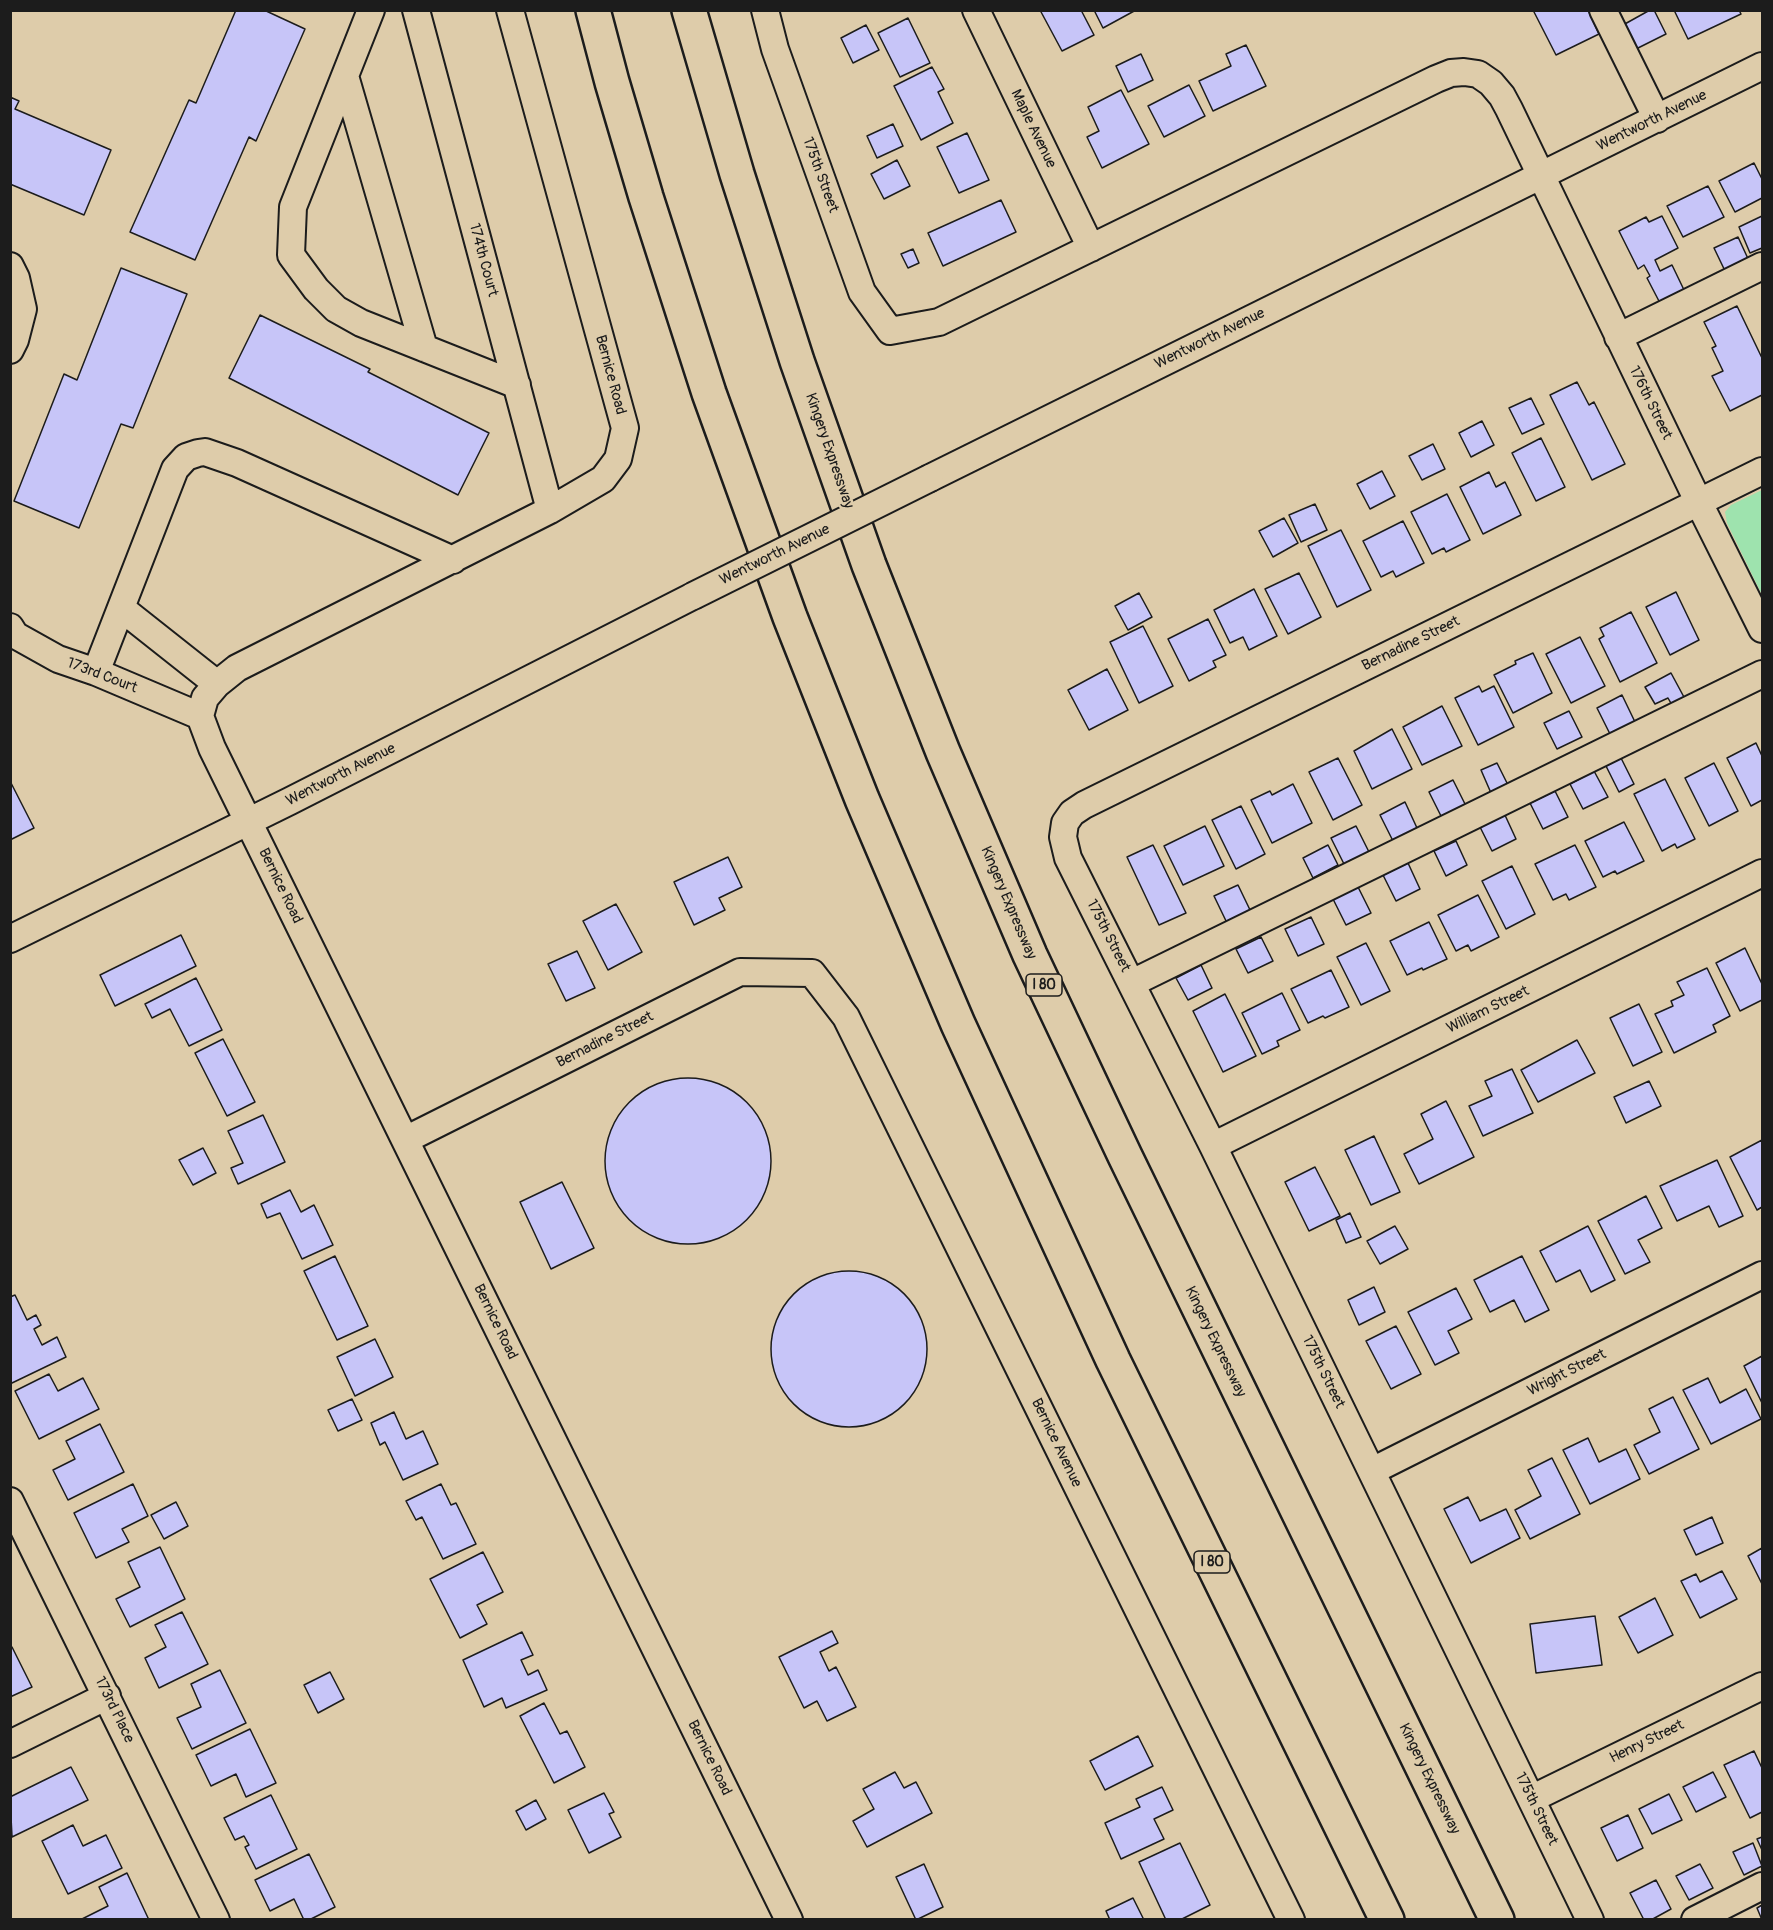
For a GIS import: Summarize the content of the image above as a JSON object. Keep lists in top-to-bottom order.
{
  "streets": {
    "highway": ["Kingery Expressway", "I 80"],
    "street": [
      "Wentworth Avenue",
      "Maple Avenue",
      "175th Street",
      "174th Court",
      "Bernice Road",
      "176th Street",
      "Bernadine Street",
      "173rd Court",
      "William Street",
      "Wright Street",
      "Bernice Avenue",
      "173rd Place",
      "Henry Street"
    ]
  },
  "crossings": [
    ["Wentworth Avenue", "Bernice Road"],
    ["Wentworth Avenue", "176th Street"],
    ["Maple Avenue", "175th Street"],
    ["175th Street", "Bernadine Street"],
    ["175th Street", "William Street"],
    ["175th Street", "Wright Street"],
    ["175th Street", "Henry Street"],
    ["174th Court", "Bernice Road"],
    ["Bernice Road", "Bernadine Street"],
    ["Bernice Road", "173rd Court"],
    ["176th Street", "Bernadine Street"],
    ["Bernadine Street", "Bernice Avenue"]
  ]
}
